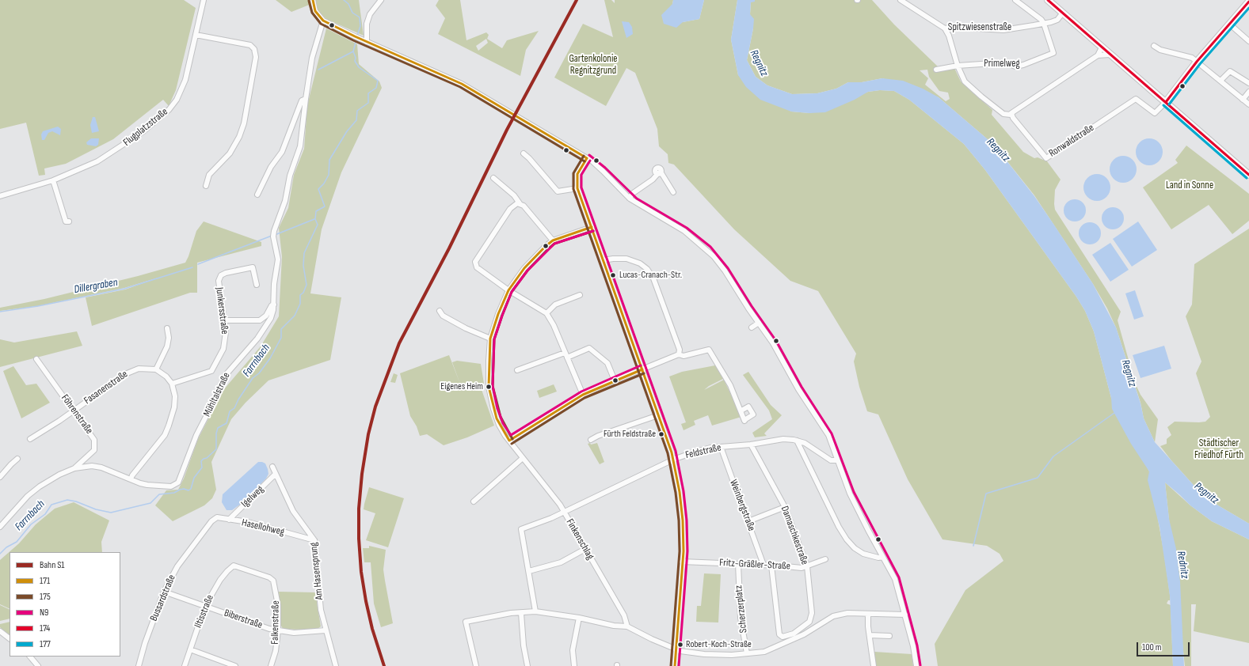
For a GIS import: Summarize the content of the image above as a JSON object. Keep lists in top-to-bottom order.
{
  "streets": {
    "street": [
      "Spitzwiesenstraße",
      "Primelweg",
      "Flugplatzstraße",
      "Ronwaldstraße",
      "Junkersstraße",
      "Fasanenstraße",
      "Mühltalstraße",
      "Föhrenstraße",
      "Feldstraße",
      "Igelweg",
      "Weinbergstraße",
      "Hasellohweg",
      "Damaschkestraße",
      "Finkenschlag",
      "Fritz-Gräßler-Straße",
      "Am Hasensprung",
      "Bussardstraße",
      "Scherzerplatz",
      "Iltisstraße",
      "Biberstraße",
      "Falkenstraße"
    ]
  },
  "crossings": [
    ["Spitzwiesenstraße", "Primelweg"],
    ["Fasanenstraße", "Föhrenstraße"],
    ["Mühltalstraße", "Föhrenstraße"],
    ["Feldstraße", "Weinbergstraße"],
    ["Feldstraße", "Damaschkestraße"],
    ["Feldstraße", "Finkenschlag"],
    ["Igelweg", "Hasellohweg"],
    ["Igelweg", "Am Hasensprung"],
    ["Weinbergstraße", "Fritz-Gräßler-Straße"],
    ["Hasellohweg", "Am Hasensprung"],
    ["Hasellohweg", "Bussardstraße"],
    ["Damaschkestraße", "Fritz-Gräßler-Straße"],
    ["Fritz-Gräßler-Straße", "Scherzerplatz"],
    ["Am Hasensprung", "Biberstraße"],
    ["Bussardstraße", "Biberstraße"],
    ["Iltisstraße", "Biberstraße"],
    ["Iltisstraße", "Falkenstraße"],
    ["Biberstraße", "Falkenstraße"]
  ],
  "water": [
    "Regnitz",
    "Dillergraben",
    "Farrnbach",
    "Pegnitz",
    "Rednitz"
  ],
  "parks": ["Gartenkolonie Regnitzgrund", "Land in Sonne", "Städtischer Friedhof Fürth"],
  "places": [
    "Lucas-Cranach-Str.",
    "Eigenes Heim",
    "Fürth Feldstraße",
    "Robert-Koch-Straße"
  ],
  "lines": [
    "rail line S1",
    "transit line 171",
    "transit line 174",
    "transit line 175",
    "transit line 177",
    "transit line N9"
  ],
  "legend": [
    "Bahn S1",
    "171",
    "175",
    "N9",
    "174",
    "177"
  ],
  "scale_bar": "100 m"
}
